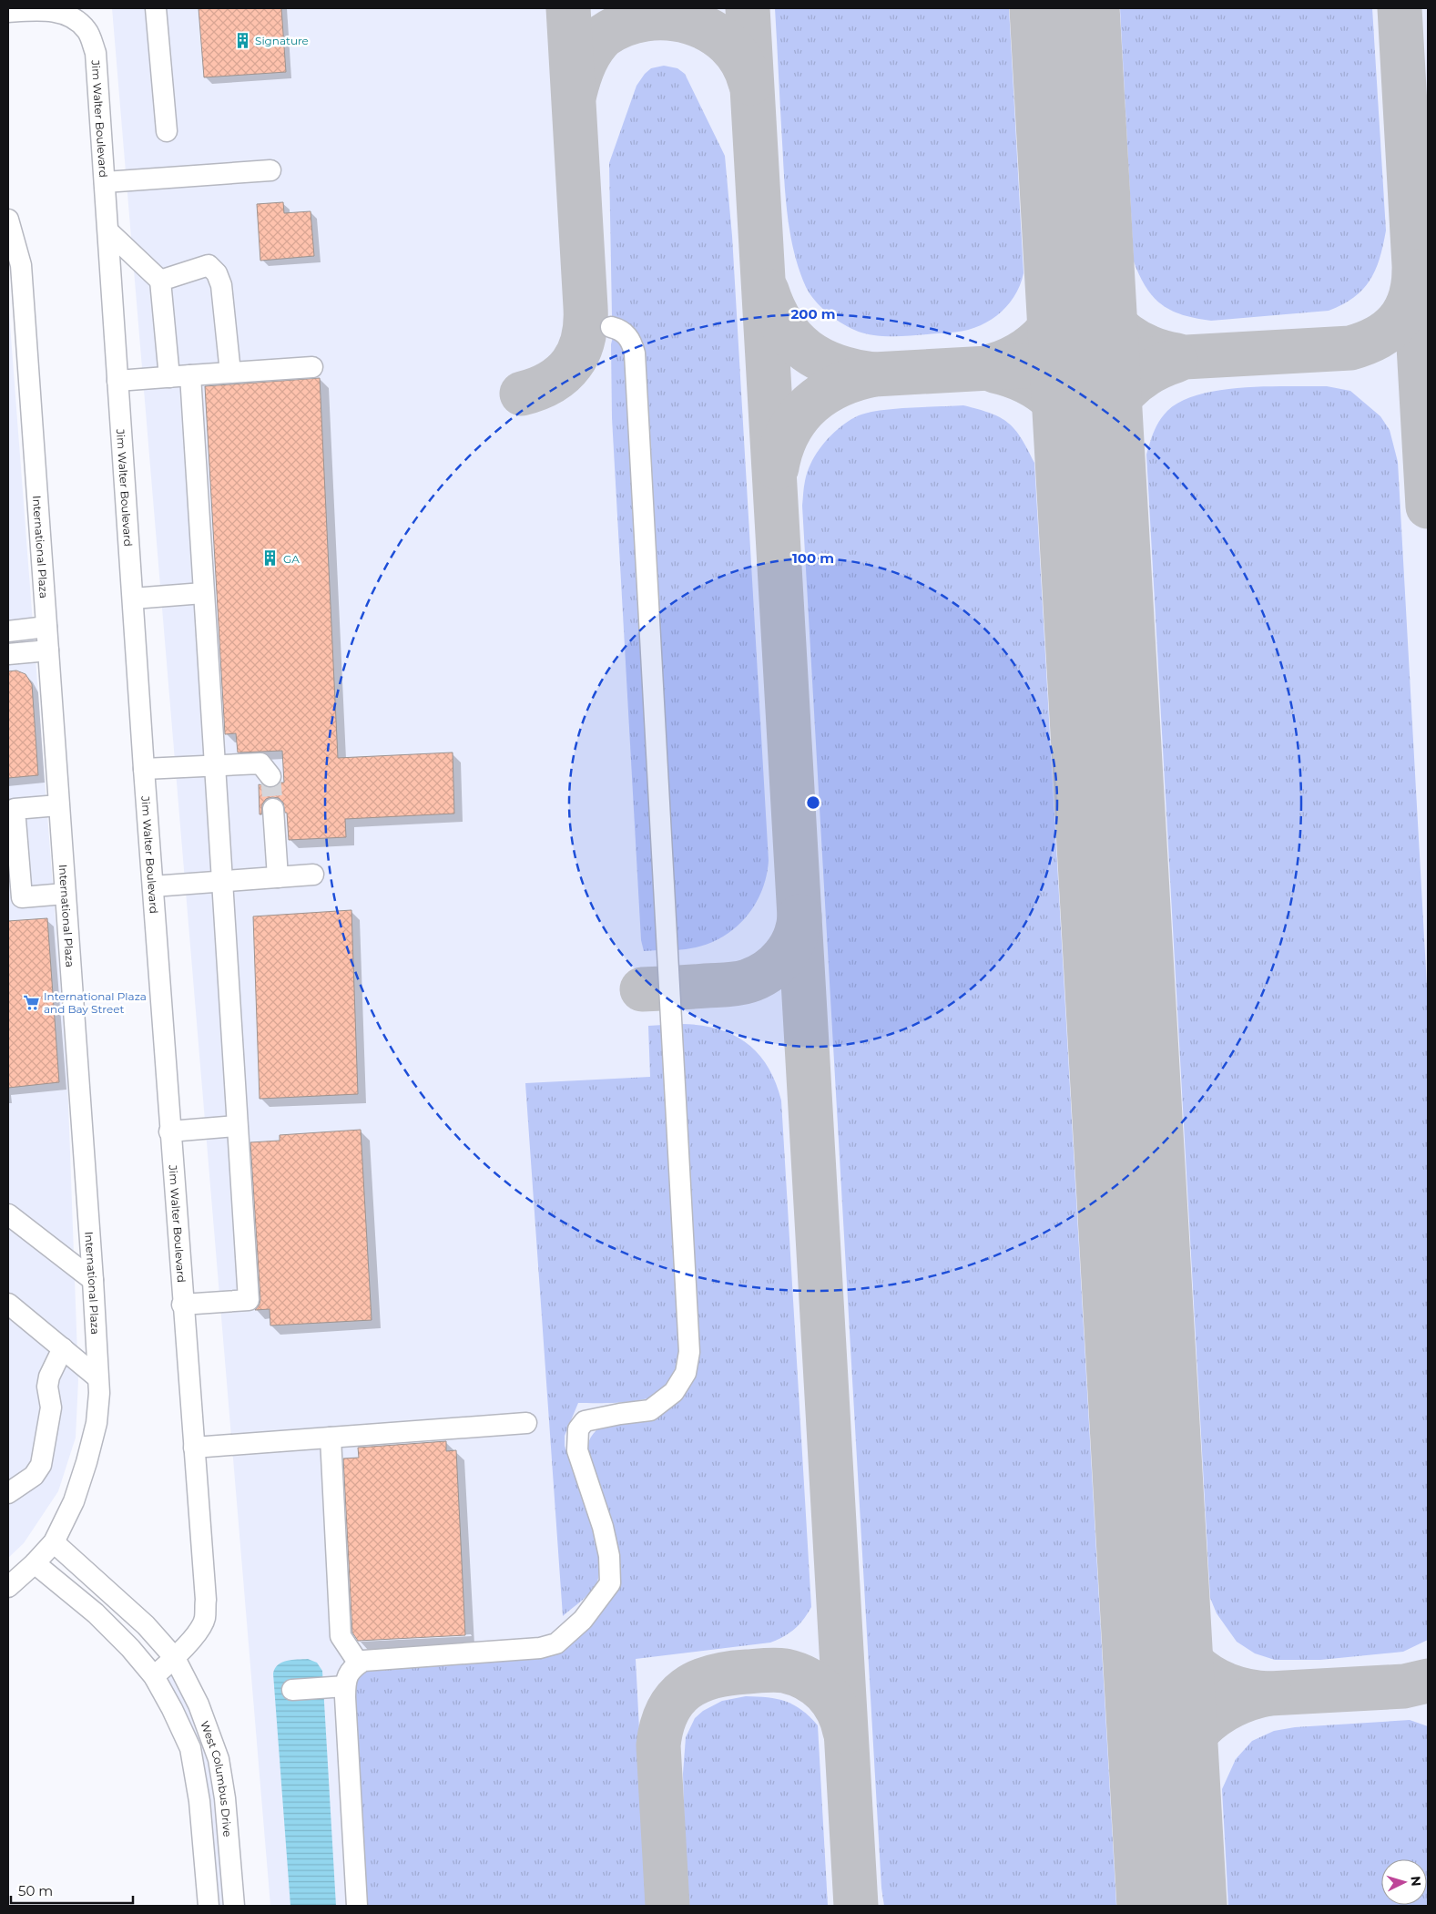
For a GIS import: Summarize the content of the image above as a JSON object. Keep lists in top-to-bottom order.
{
  "streets": {
    "street": ["Jim Walter Boulevard", "International Plaza", "West Columbus Drive"]
  },
  "crossings": [
    ["Jim Walter Boulevard", "West Columbus Drive"],
    ["International Plaza", "West Columbus Drive"]
  ],
  "places": {
    "building": ["Signature", "GA"],
    "supermarket": ["International Plaza and Bay Street"]
  },
  "scale_bar": "50 m",
  "north": "right",
  "rings": ["200 m", "100 m"]
}
